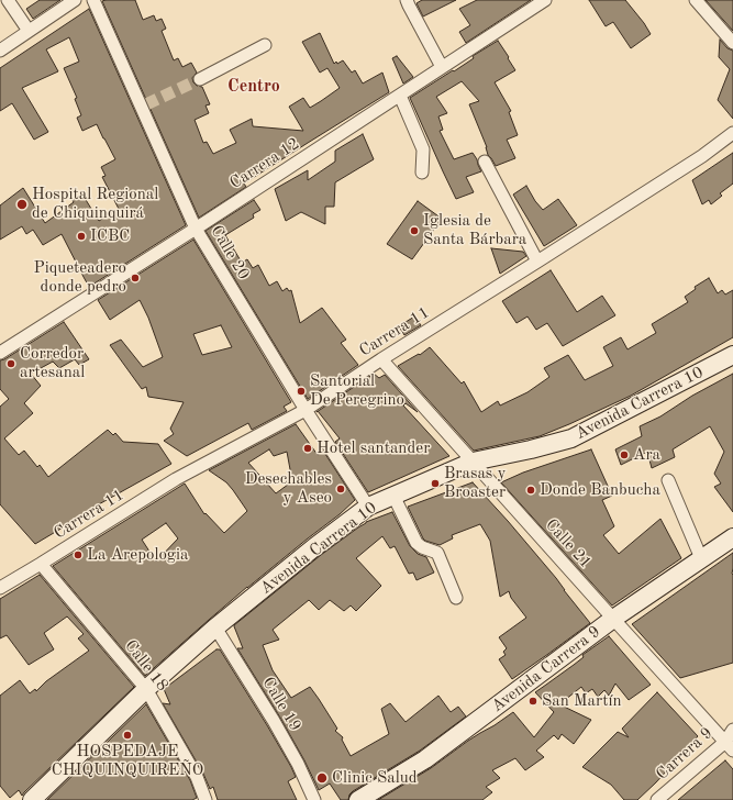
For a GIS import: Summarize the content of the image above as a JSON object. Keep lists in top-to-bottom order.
{
  "streets": {
    "main road": ["Avenida Carrera 10", "Avenida Carrera 9"],
    "street": [
      "Carrera 12",
      "Calle 20",
      "Carrera 11",
      "Calle 21",
      "Calle 18",
      "Calle 19",
      "Carrera 9"
    ]
  },
  "crossings": [
    ["Carrera 12", "Calle 20"],
    ["Calle 20", "Carrera 11"],
    ["Calle 20", "Avenida Carrera 10"],
    ["Carrera 11", "Calle 21"],
    ["Carrera 11", "Calle 18"],
    ["Avenida Carrera 10", "Calle 21"],
    ["Avenida Carrera 10", "Calle 18"],
    ["Avenida Carrera 10", "Calle 19"],
    ["Calle 21", "Avenida Carrera 9"],
    ["Calle 21", "Carrera 9"]
  ],
  "districts": ["Centro"],
  "places": [
    "Hospital Regional de Chiquinquirá",
    "Iglesia de Santa Bárbara",
    "ICBC",
    "Piqueteadero donde pedro",
    "Corredor artesanal",
    "Santorial De Peregrino",
    "Hotel santander",
    "Ara",
    "Brasas y Broaster",
    "Desechables y Aseo",
    "Donde Banbucha",
    "La Arepologia",
    "San Martín",
    "HOSPEDAJE CHIQUINQUIREÑO",
    "Clinic Salud"
  ]
}
